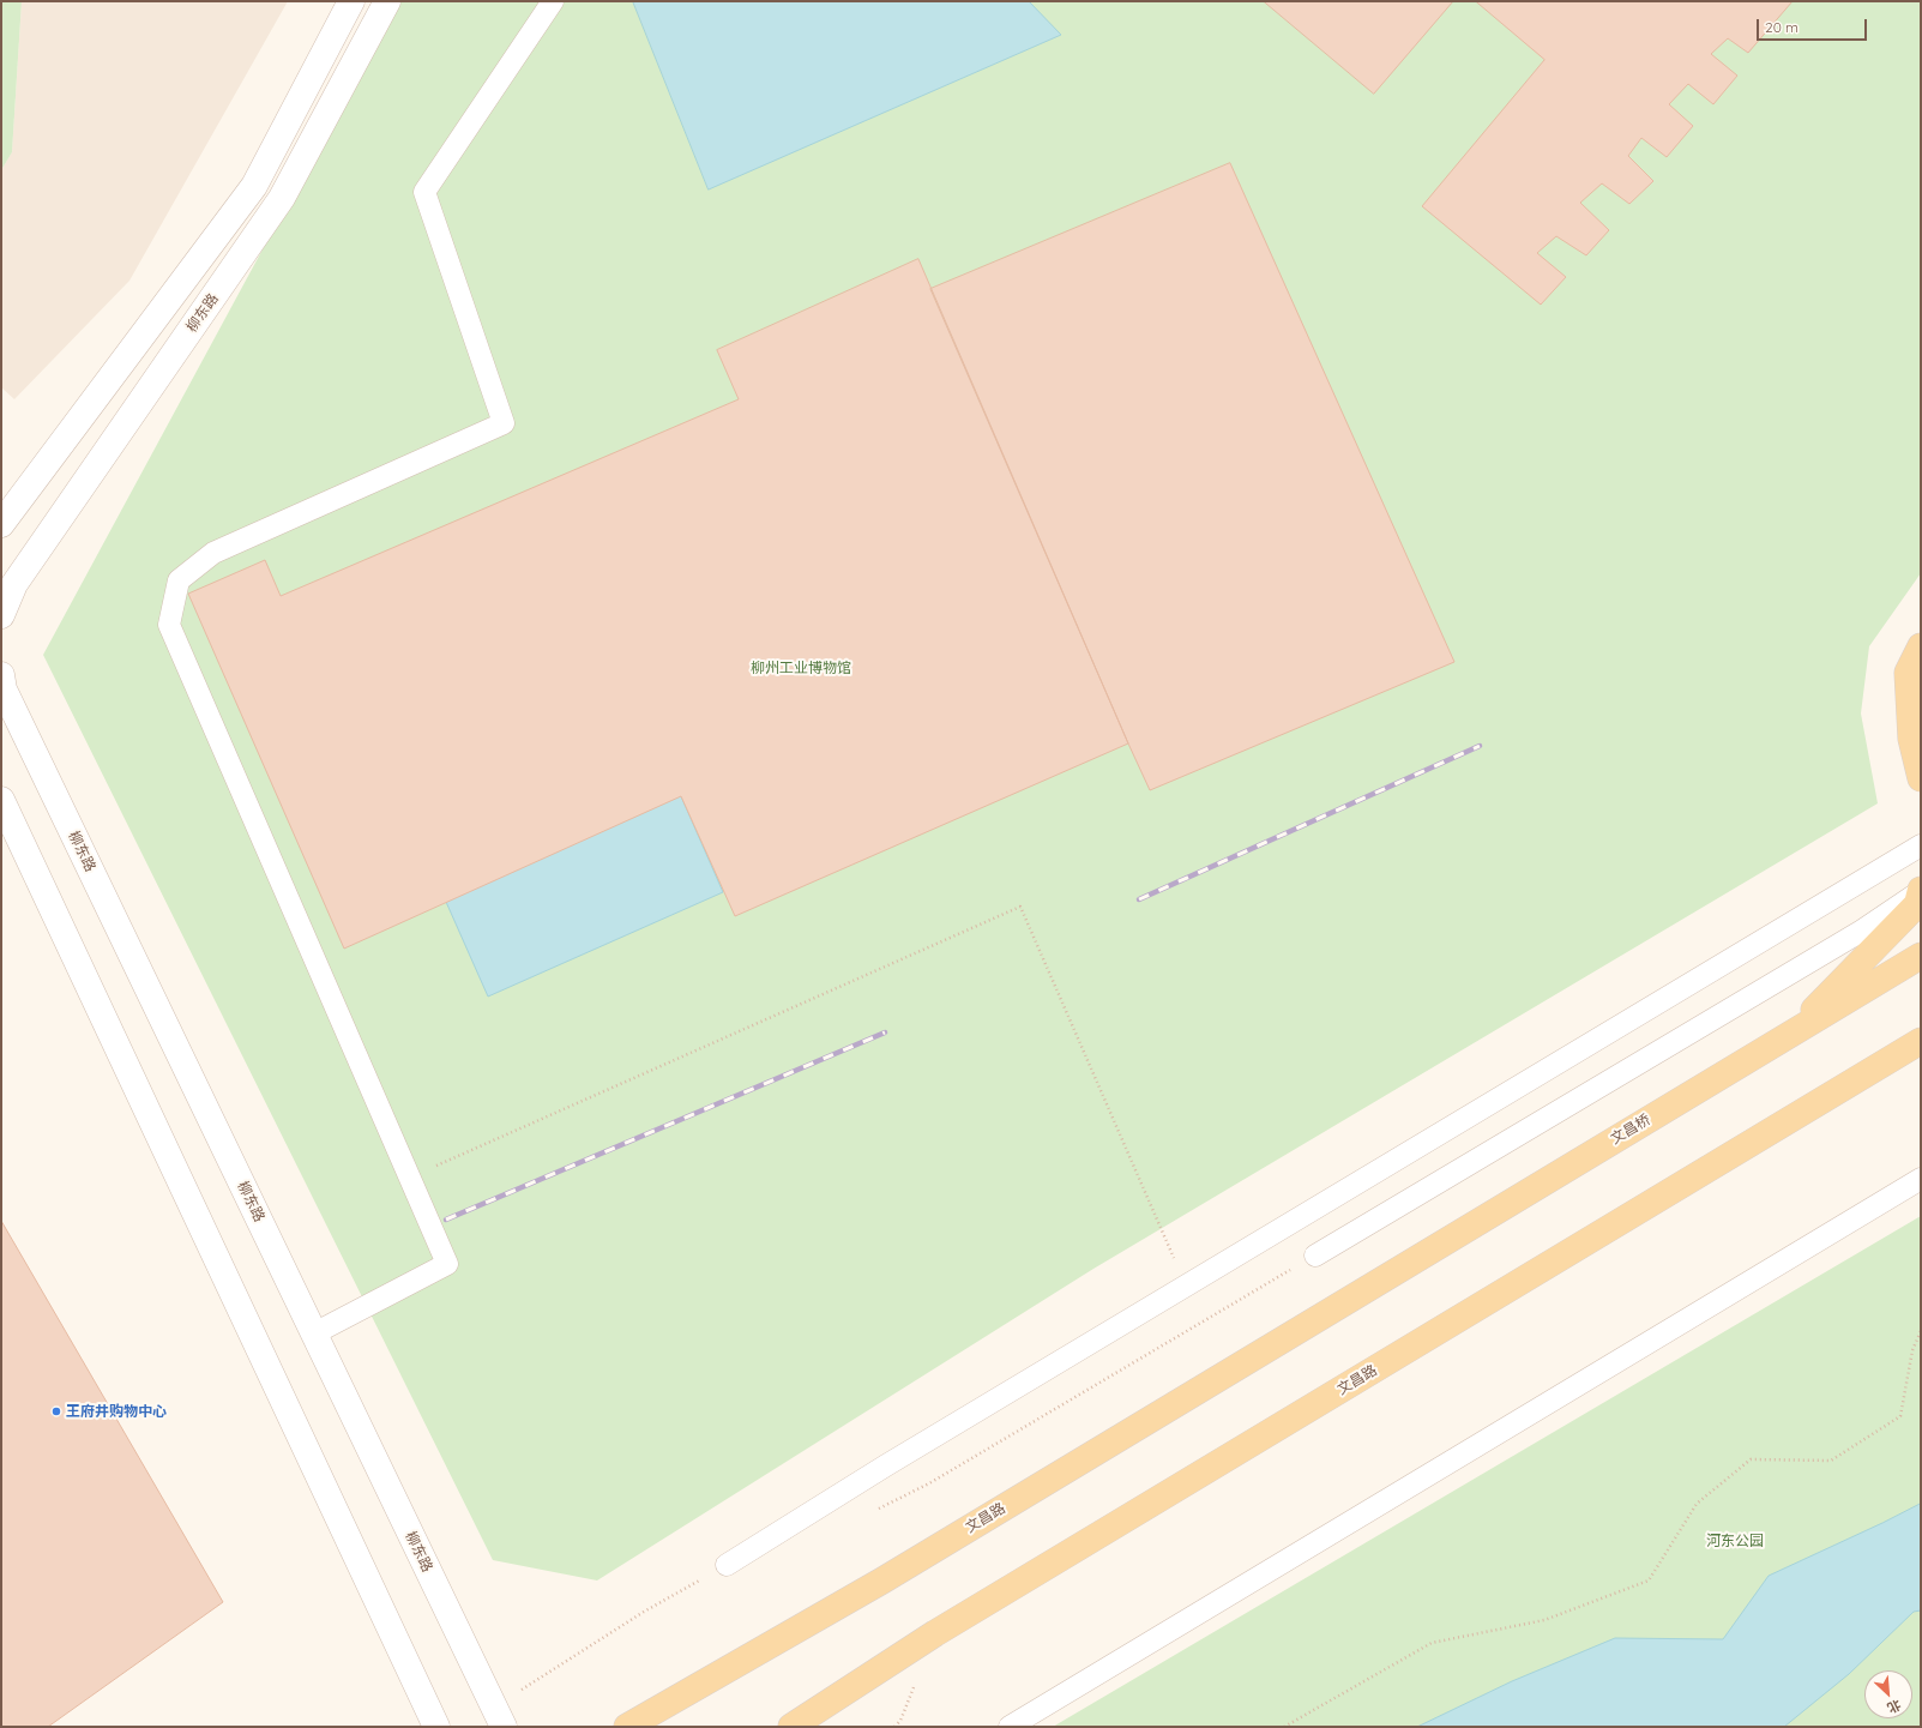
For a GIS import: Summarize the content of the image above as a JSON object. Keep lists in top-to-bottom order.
{
  "streets": {
    "main road": ["文昌桥", "文昌路"],
    "street": ["柳东路"]
  },
  "crossings": [
    ["文昌桥", "文昌路"]
  ],
  "parks": ["柳州工业博物馆", "河东公园"],
  "places": ["王府井购物中心"],
  "scale_bar": "20 m",
  "north": "bottom right"
}
